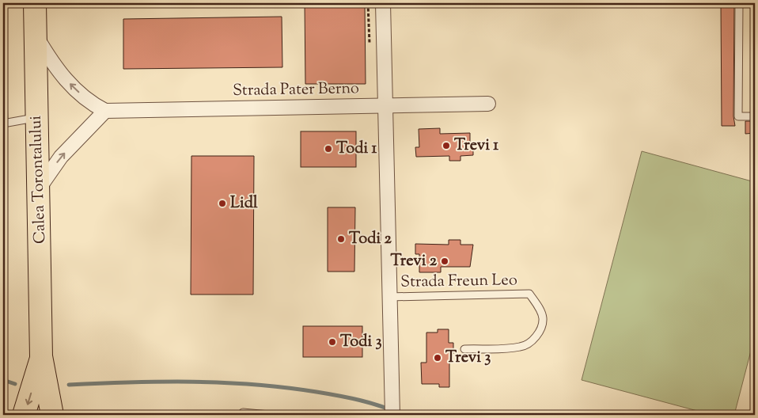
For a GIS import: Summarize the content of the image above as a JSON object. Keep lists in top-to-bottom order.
{
  "streets": {
    "main road": ["Calea Torontalului"],
    "street": ["Strada Pater Berno"],
    "lane": ["Strada Freun Leo"]
  },
  "places": [
    "Trevi 1",
    "Todi 1",
    "Lidl",
    "Todi 2",
    "Trevi 2",
    "Todi 3",
    "Trevi 3"
  ]
}
